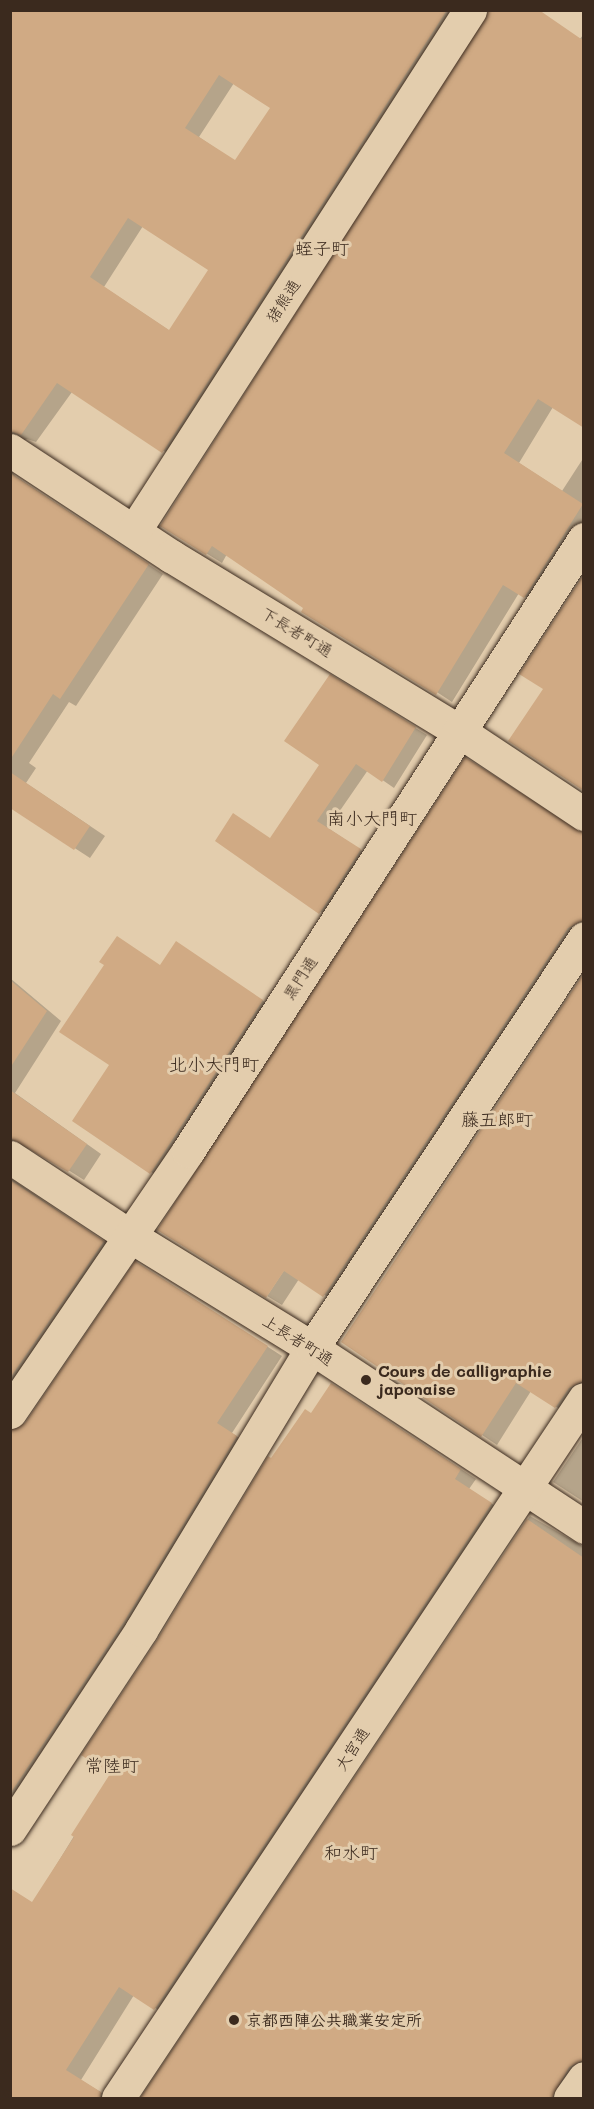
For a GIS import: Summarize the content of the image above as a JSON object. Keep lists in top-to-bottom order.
{
  "streets": {
    "street": [
      "猪熊通",
      "下長者町通",
      "黒門通",
      "上長者町通",
      "大宮通"
    ]
  },
  "crossings": [
    ["猪熊通", "下長者町通"],
    ["下長者町通", "黒門通"],
    ["黒門通", "上長者町通"],
    ["上長者町通", "大宮通"]
  ],
  "districts": [
    "蛭子町",
    "南小大門町",
    "北小大門町",
    "藤五郎町",
    "常陸町",
    "和水町"
  ],
  "places": ["Cours de calligraphie japonaise", "京都西陣公共職業安定所"]
}
